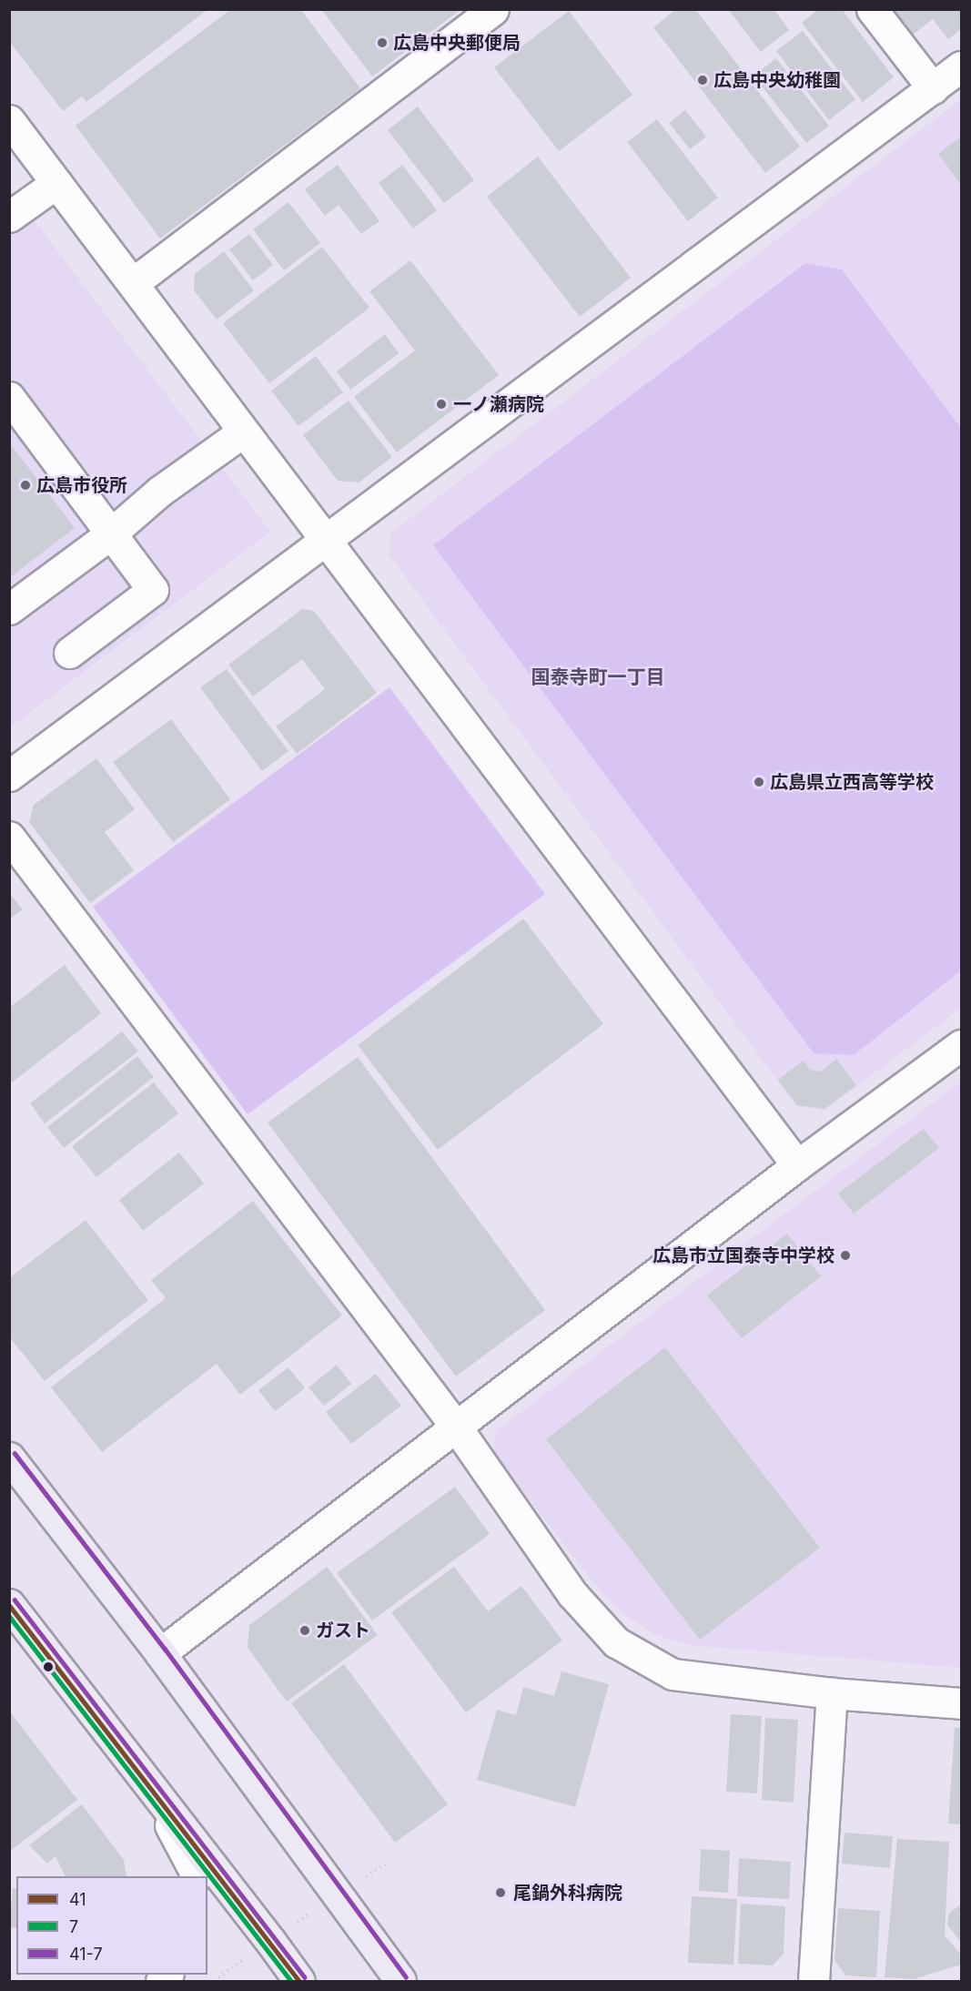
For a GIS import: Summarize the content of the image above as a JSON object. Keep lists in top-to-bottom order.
{
  "districts": ["国泰寺町一丁目"],
  "places": [
    "広島中央郵便局",
    "広島中央幼稚園",
    "一ノ瀬病院",
    "広島市役所",
    "広島県立西高等学校",
    "広島市立国泰寺中学校",
    "ガスト",
    "尾鍋外科病院"
  ],
  "lines": ["transit line 41-7", "transit line 41", "transit line 7"],
  "legend": ["41", "7", "41-7"]
}
